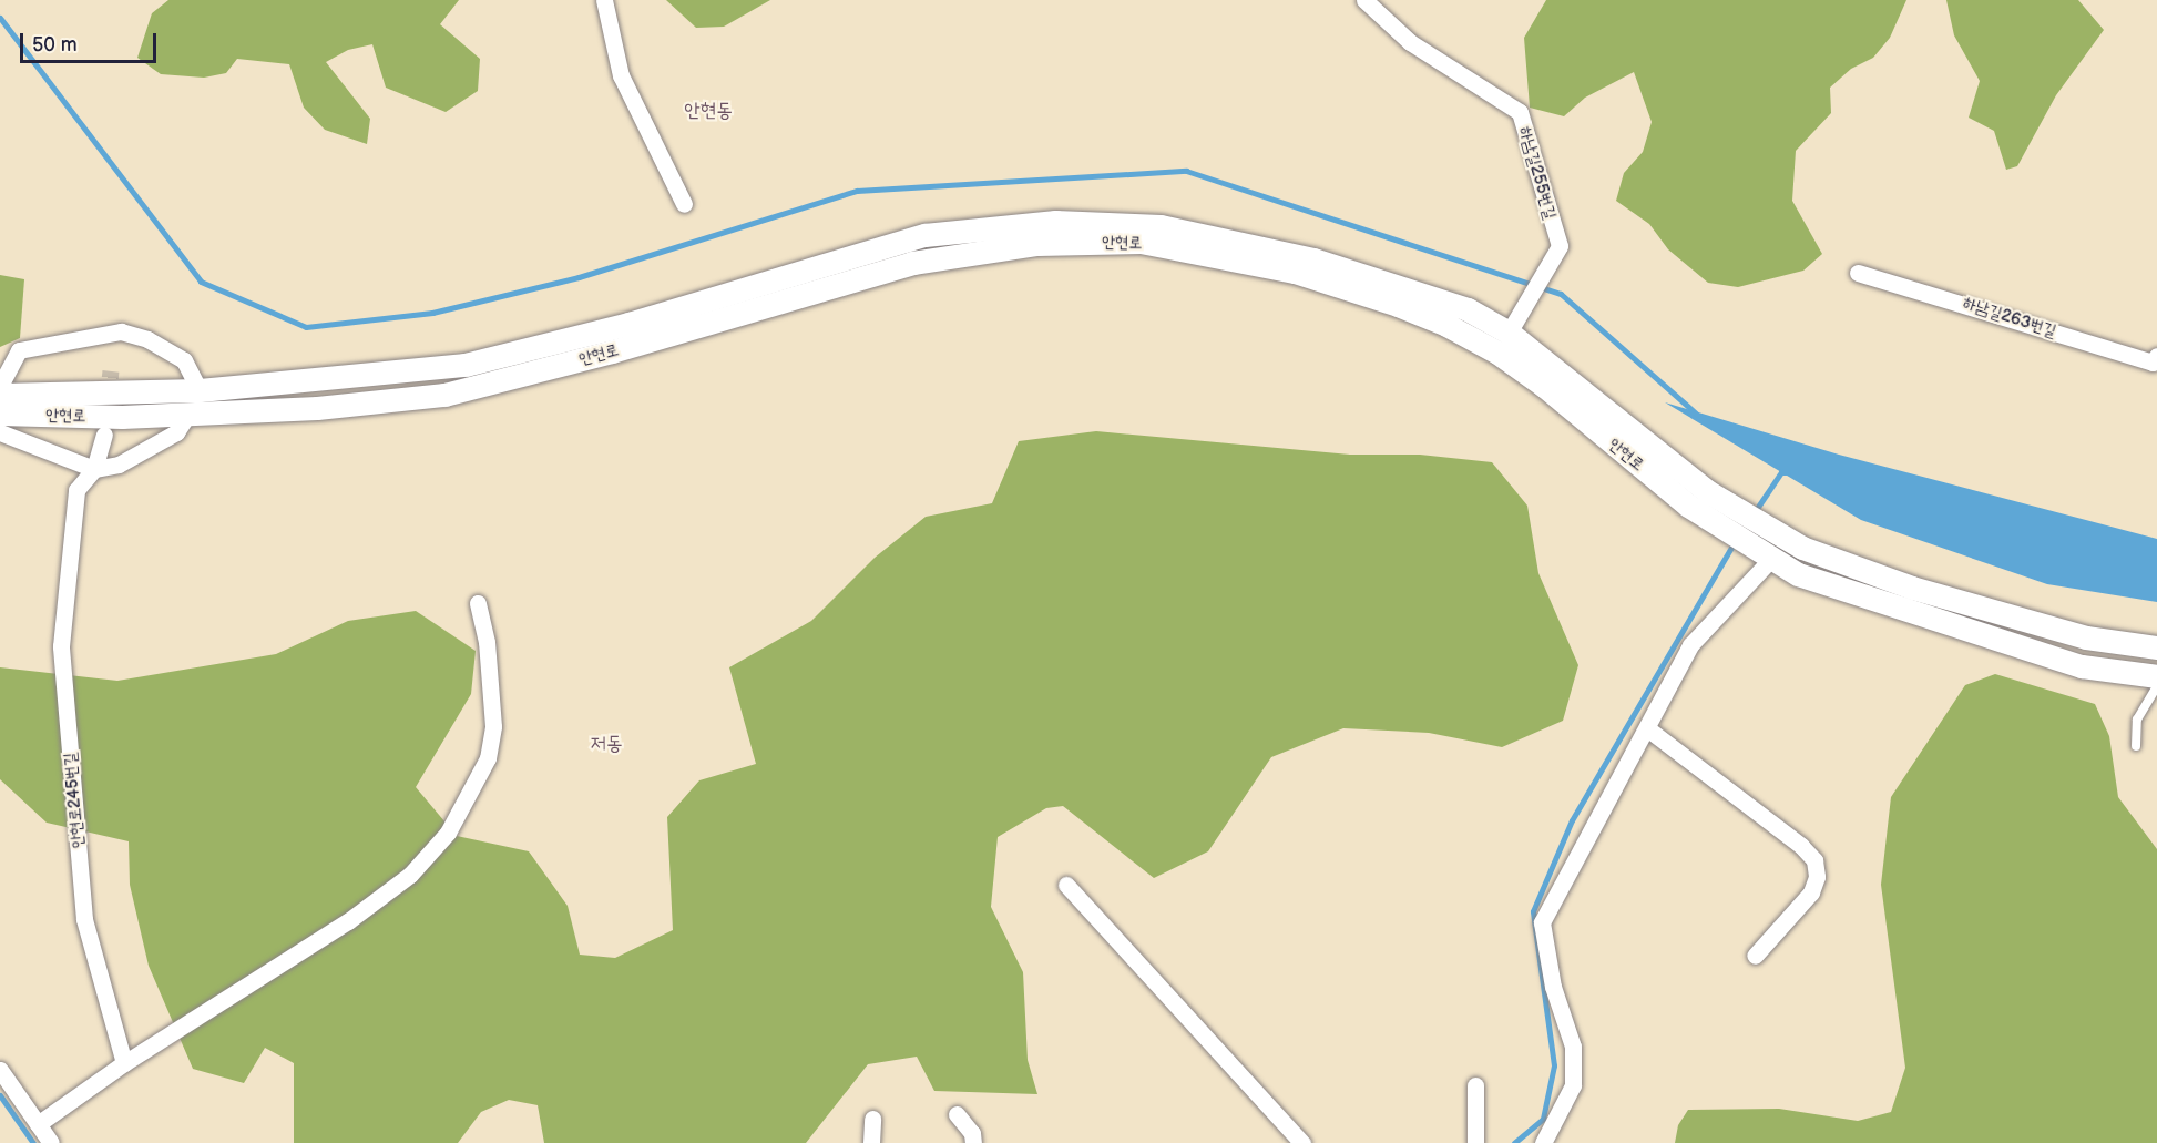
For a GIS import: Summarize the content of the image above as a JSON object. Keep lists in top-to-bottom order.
{
  "streets": {
    "street": [
      "하남길255번길",
      "안현로",
      "하남길263번길",
      "안현로245번길"
    ]
  },
  "crossings": [
    ["하남길255번길", "안현로"]
  ],
  "districts": ["안현동", "저동"],
  "scale_bar": "50 m"
}
